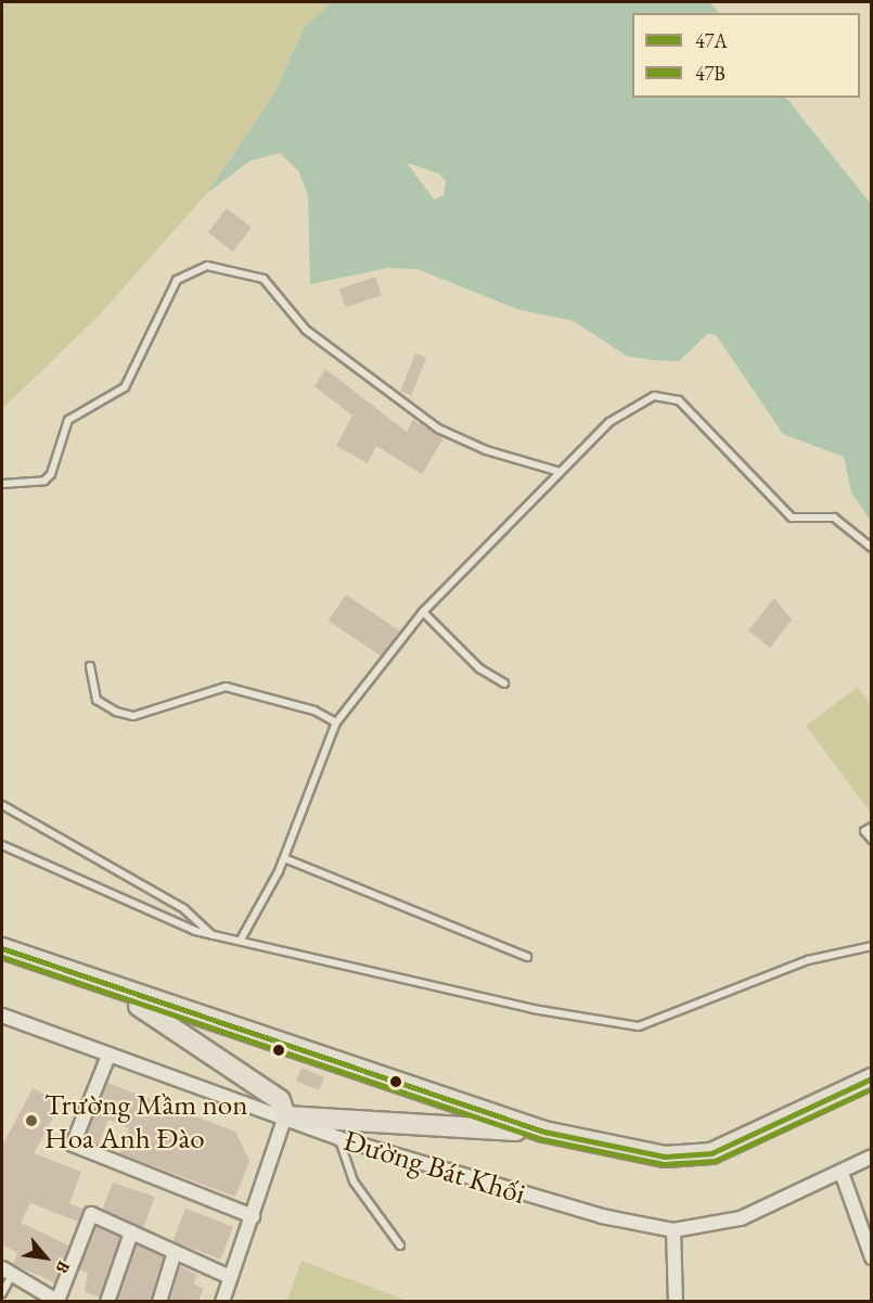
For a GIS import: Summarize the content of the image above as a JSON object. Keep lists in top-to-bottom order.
{
  "streets": {
    "street": ["Đường Bát Khối"]
  },
  "places": ["Trường Mầm non Hoa Anh Đào"],
  "lines": ["transit line 47A", "transit line 47B"],
  "legend": ["47A", "47B"],
  "north": "bottom right"
}
